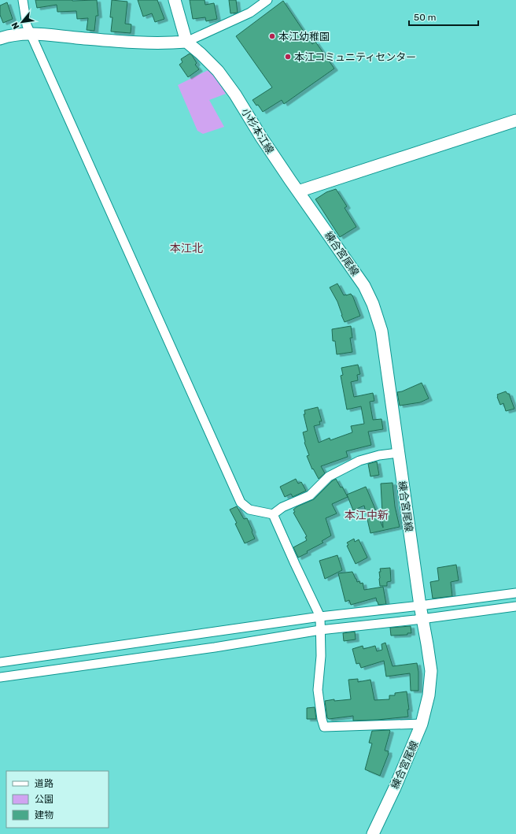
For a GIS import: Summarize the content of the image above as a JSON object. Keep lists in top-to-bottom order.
{
  "streets": {
    "main road": ["小杉本江線", "練合宮尾線"]
  },
  "crossings": [
    ["小杉本江線", "練合宮尾線"]
  ],
  "districts": ["本江北", "本江中新"],
  "places": ["本江幼稚園", "本江コミュニティセンター"],
  "legend": ["道路", "公園", "建物"],
  "scale_bar": "50 m",
  "north": "bottom left"
}
